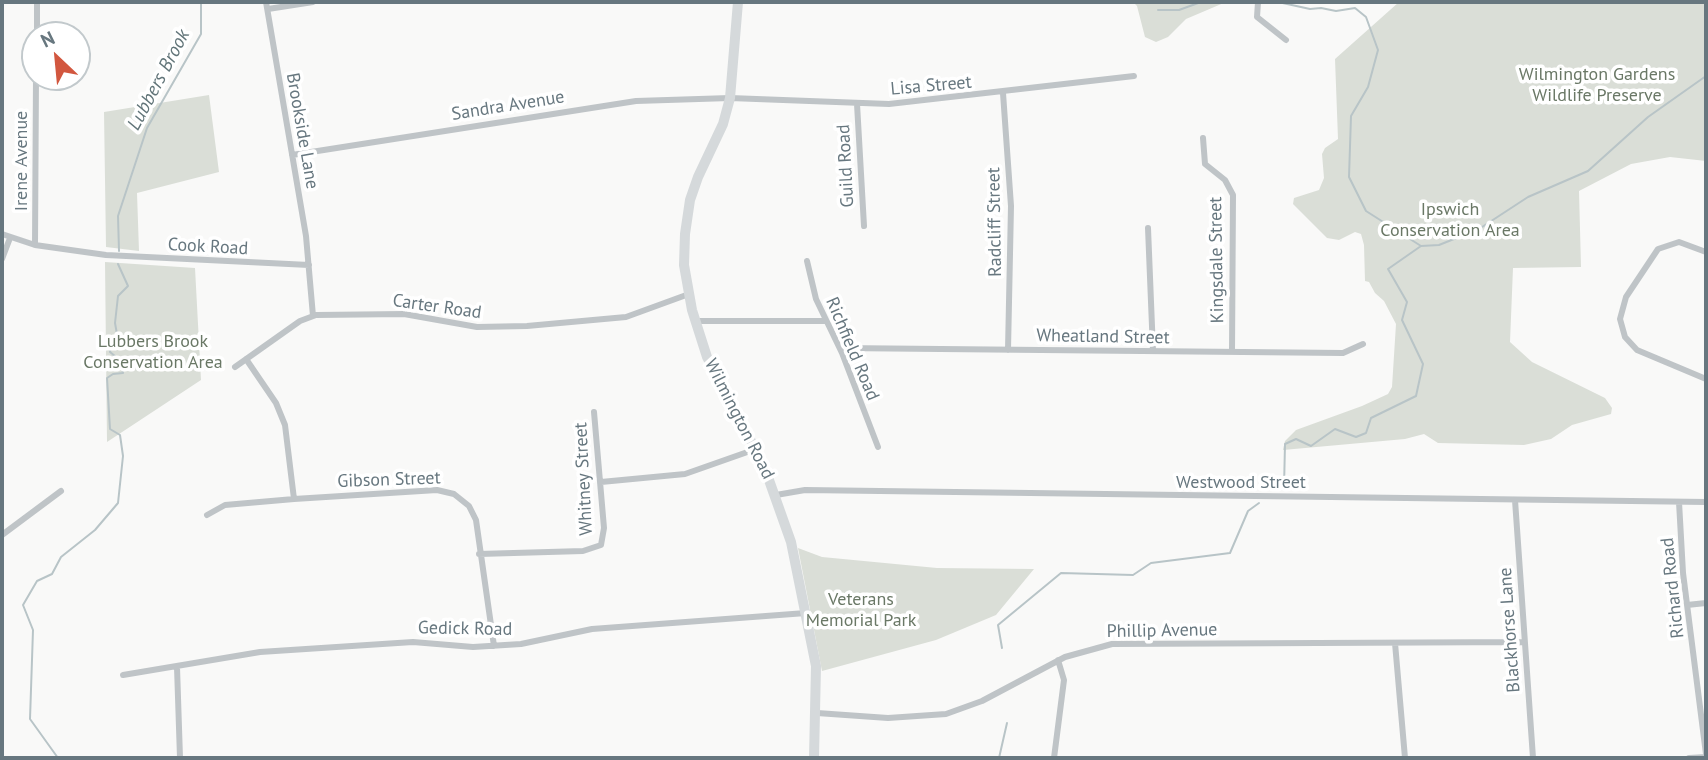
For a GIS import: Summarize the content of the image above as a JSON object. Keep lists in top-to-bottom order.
{
  "streets": {
    "main road": ["Wilmington Road"],
    "street": [
      "Lisa Street",
      "Sandra Avenue",
      "Brookside Lane",
      "Irene Avenue",
      "Guild Road",
      "Radcliff Street",
      "Cook Road",
      "Kingsdale Street",
      "Carter Road",
      "Wheatland Street",
      "Richfield Road",
      "Whitney Street",
      "Gibson Street",
      "Westwood Street",
      "Richard Road",
      "Gedick Road",
      "Blackhorse Lane",
      "Phillip Avenue"
    ]
  },
  "crossings": [
    ["Lisa Street", "Sandra Avenue"],
    ["Lisa Street", "Guild Road"],
    ["Lisa Street", "Radcliff Street"],
    ["Lisa Street", "Wilmington Road"],
    ["Sandra Avenue", "Brookside Lane"],
    ["Sandra Avenue", "Wilmington Road"],
    ["Brookside Lane", "Cook Road"],
    ["Brookside Lane", "Carter Road"],
    ["Irene Avenue", "Cook Road"],
    ["Radcliff Street", "Wheatland Street"],
    ["Kingsdale Street", "Wheatland Street"],
    ["Carter Road", "Wilmington Road"],
    ["Wheatland Street", "Richfield Road"],
    ["Wilmington Road", "Westwood Street"],
    ["Wilmington Road", "Gedick Road"],
    ["Wilmington Road", "Phillip Avenue"],
    ["Whitney Street", "Gibson Street"],
    ["Gibson Street", "Gedick Road"],
    ["Westwood Street", "Richard Road"],
    ["Westwood Street", "Blackhorse Lane"],
    ["Blackhorse Lane", "Phillip Avenue"]
  ],
  "water": ["Lubbers Brook"],
  "parks": [
    "Wilmington Gardens Wildlife Preserve",
    "Ipswich Conservation Area",
    "Lubbers Brook Conservation Area",
    "Veterans Memorial Park"
  ],
  "north": "top left"
}
